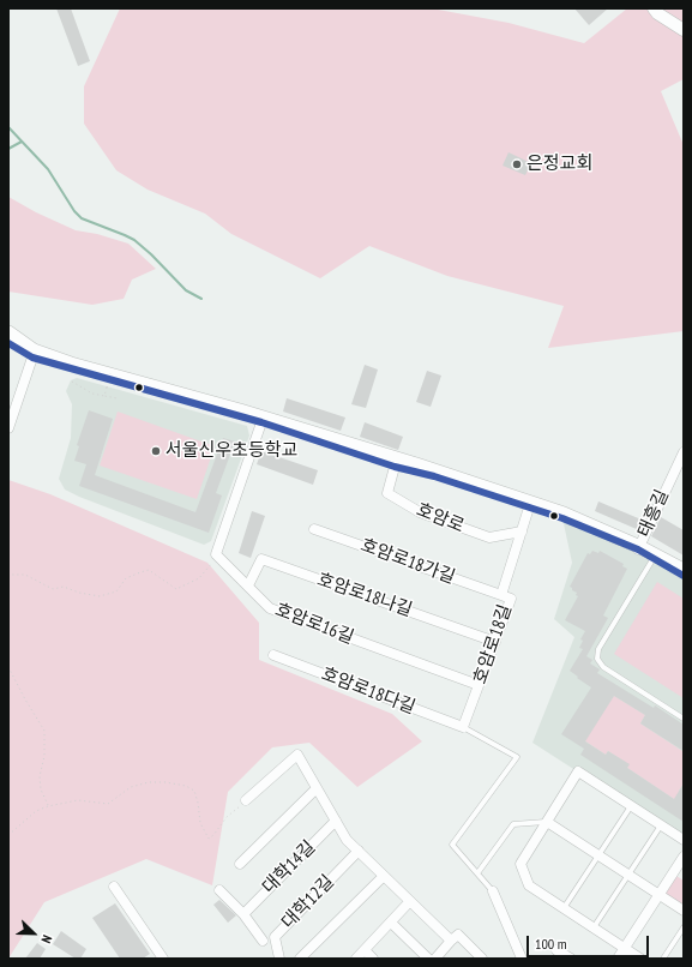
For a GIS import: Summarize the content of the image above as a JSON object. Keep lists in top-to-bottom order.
{
  "streets": {
    "main road": ["호암로"],
    "street": [
      "태흥길",
      "호암로18가길",
      "호암로18나길",
      "호암로16길",
      "호암로18길",
      "호암로18다길",
      "대학14길",
      "대학12길"
    ]
  },
  "crossings": [
    ["태흥길", "호암로"],
    ["호암로", "호암로18길"],
    ["호암로18가길", "호암로18길"],
    ["호암로18나길", "호암로16길"],
    ["호암로18나길", "호암로18길"],
    ["호암로16길", "호암로18길"],
    ["호암로18길", "호암로18다길"]
  ],
  "places": ["은정교회", "서울신우초등학교"],
  "scale_bar": "100 m",
  "north": "bottom right"
}
